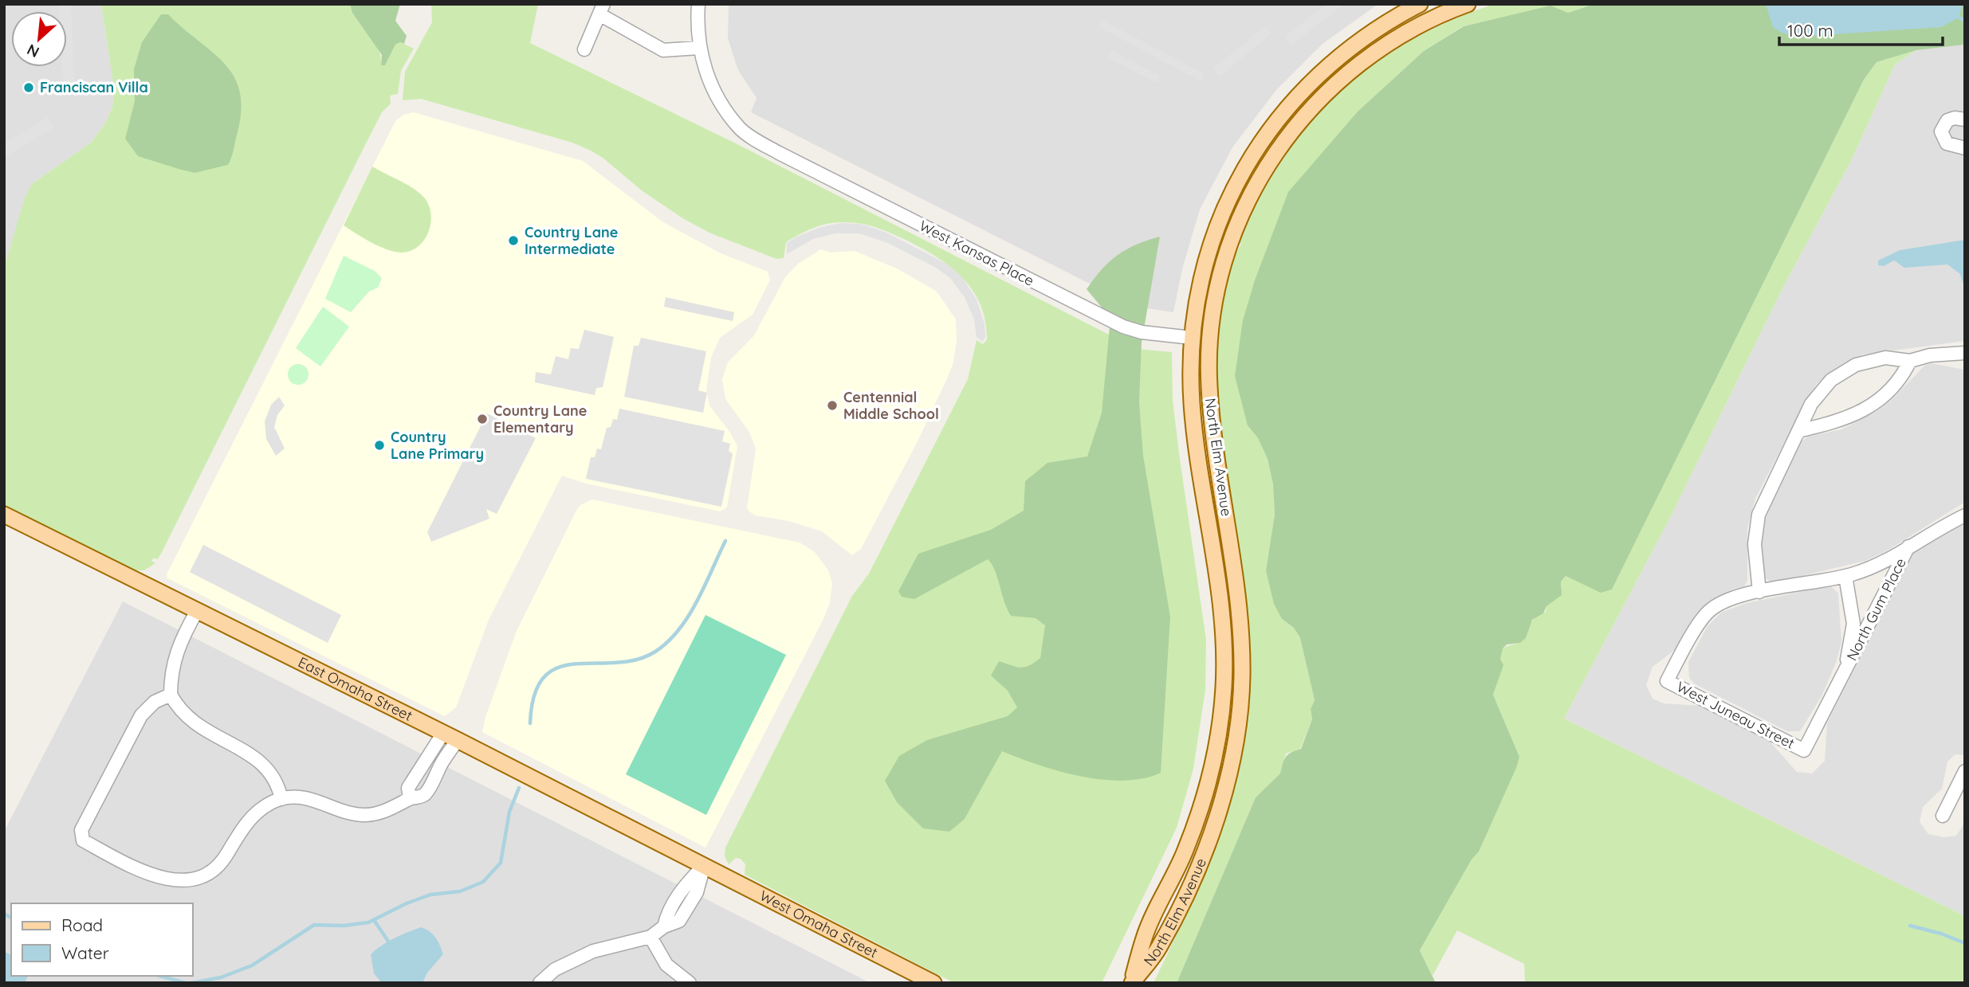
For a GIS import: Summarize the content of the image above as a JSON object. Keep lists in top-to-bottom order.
{
  "streets": {
    "main road": ["North Elm Avenue", "East Omaha Street", "West Omaha Street"],
    "street": ["West Kansas Place", "North Gum Place", "West Juneau Street"]
  },
  "crossings": [
    ["West Kansas Place", "North Elm Avenue"],
    ["North Gum Place", "West Juneau Street"],
    ["East Omaha Street", "West Omaha Street"]
  ],
  "places": [
    "Franciscan Villa",
    "Country Lane Intermediate",
    "Centennial Middle School",
    "Country Lane Elementary",
    "Country Lane Primary"
  ],
  "legend": ["Road", "Water"],
  "scale_bar": "100 m",
  "north": "bottom left"
}
